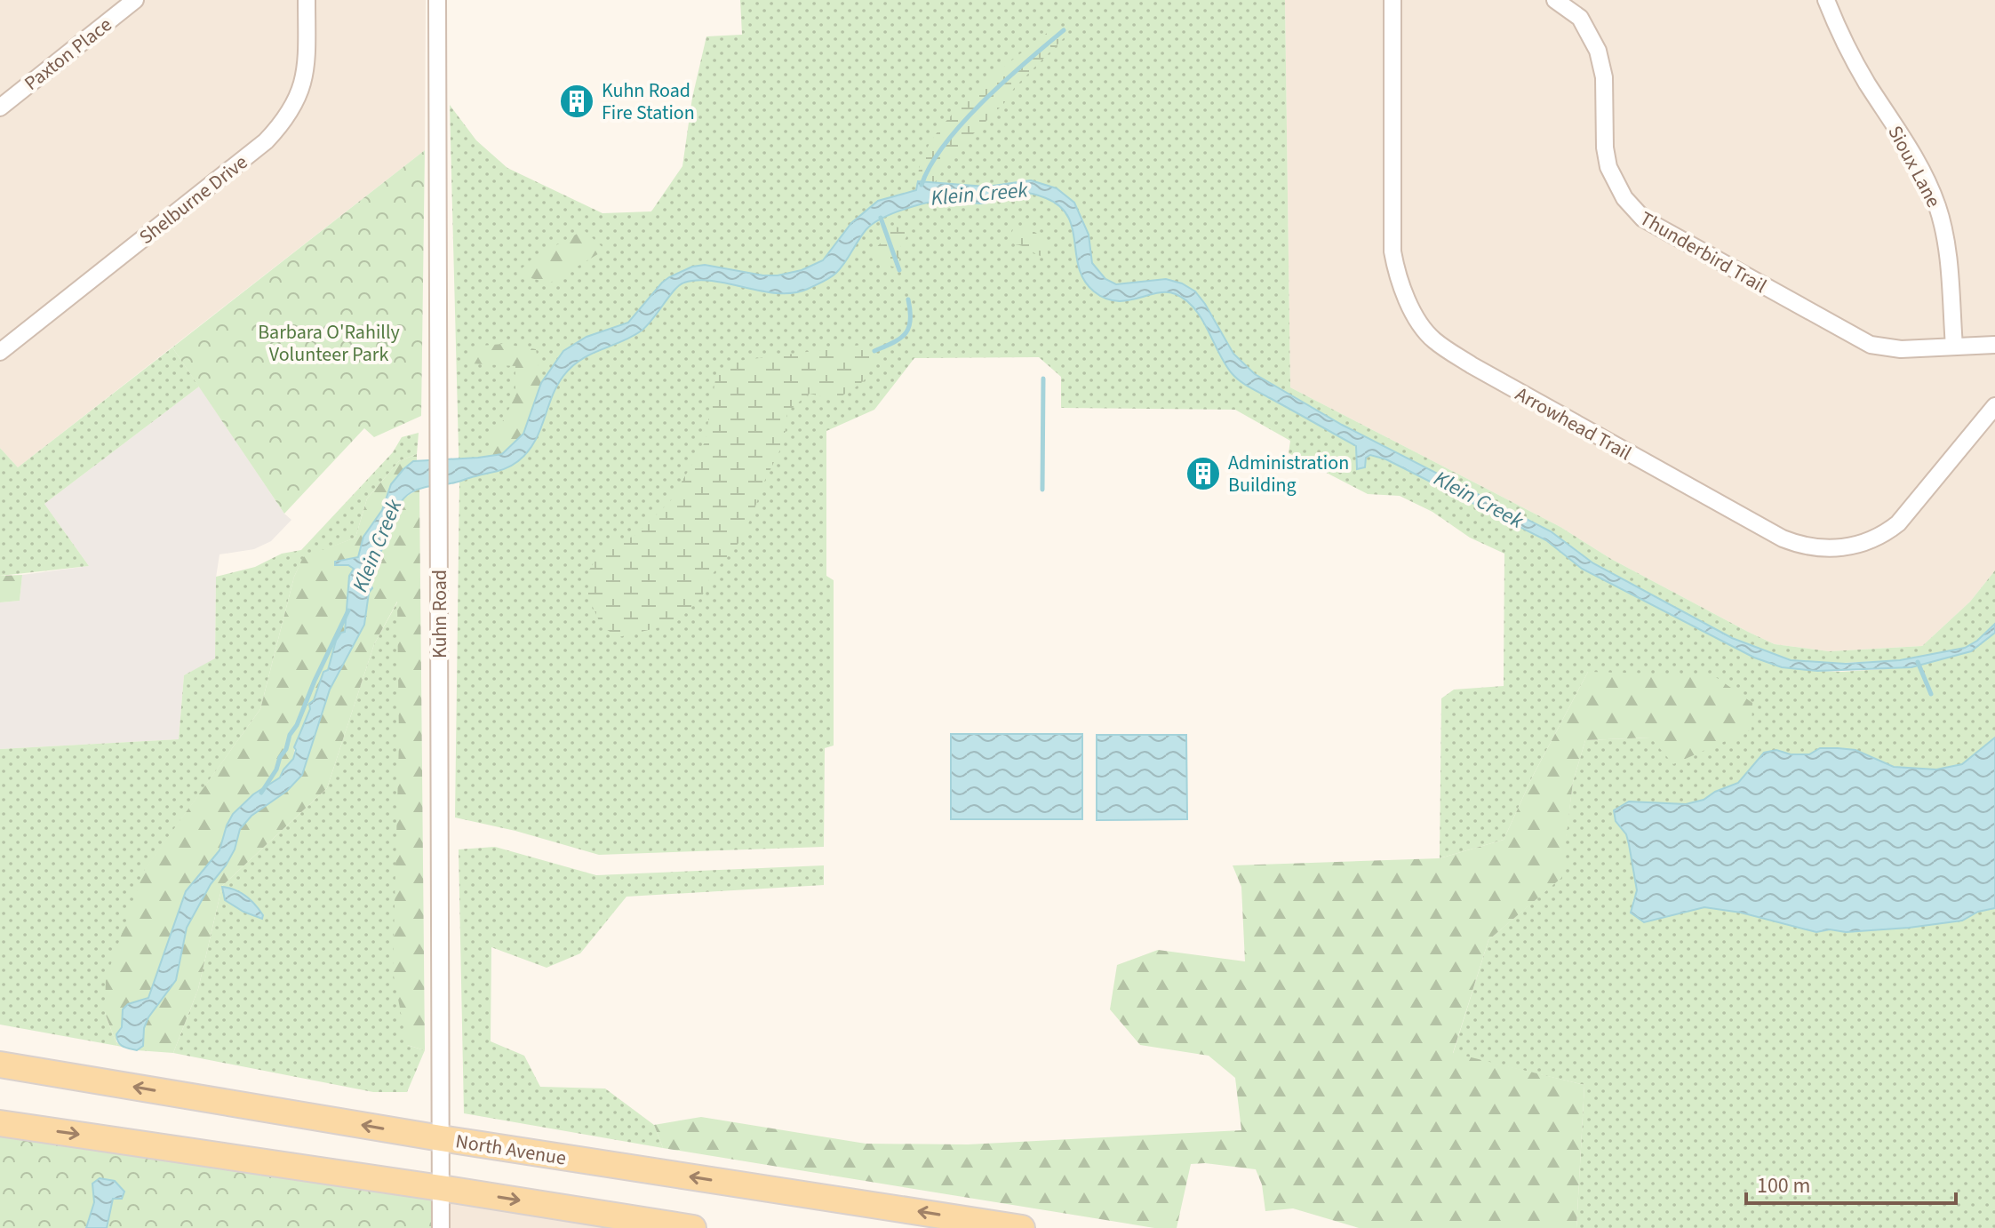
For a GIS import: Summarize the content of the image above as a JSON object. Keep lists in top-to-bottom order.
{
  "streets": {
    "main road": ["North Avenue"],
    "street": [
      "Paxton Place",
      "Sioux Lane",
      "Shelburne Drive",
      "Thunderbird Trail",
      "Arrowhead Trail",
      "Kuhn Road"
    ]
  },
  "crossings": [
    ["Sioux Lane", "Thunderbird Trail"],
    ["Kuhn Road", "North Avenue"]
  ],
  "water": ["Klein Creek"],
  "parks": ["Barbara O'Rahilly Volunteer Park"],
  "places": {
    "building": ["Kuhn Road Fire Station", "Administration Building"]
  },
  "scale_bar": "100 m"
}
